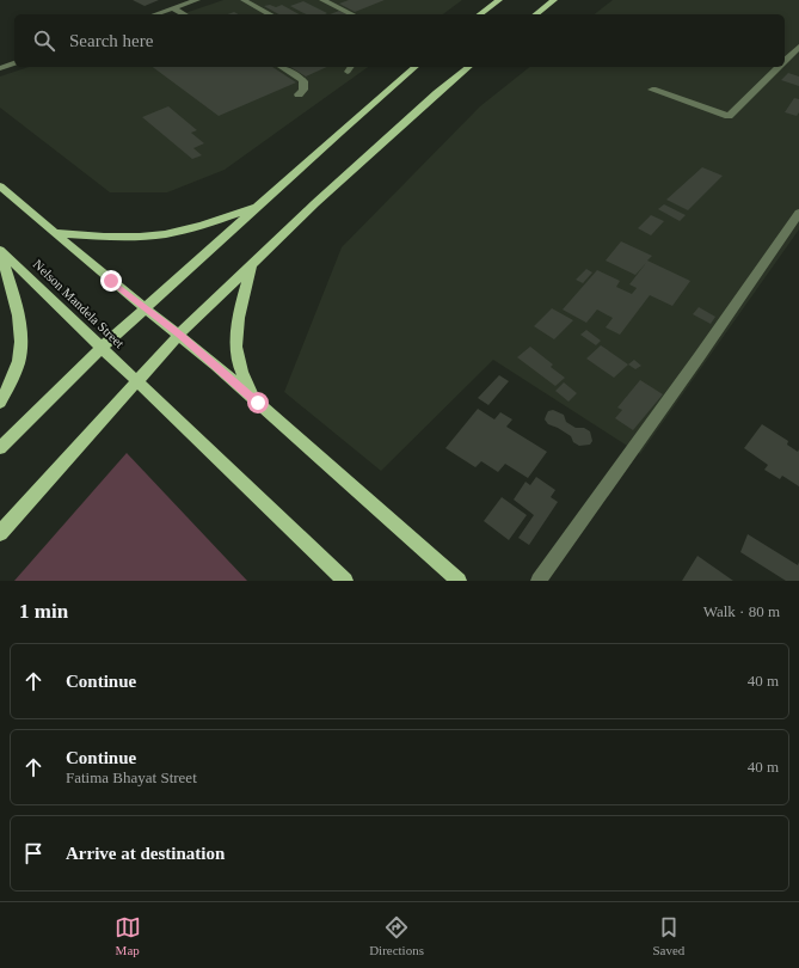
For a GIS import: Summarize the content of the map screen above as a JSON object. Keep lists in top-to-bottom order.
{
  "streets": {
    "main road": ["Nelson Mandela Street"]
  },
  "page": {
    "search": "Search here",
    "heading": ["1 min", "Walk · 80 m"],
    "list": [
      ["Continue", "40 m"],
      ["Continue", "Fatima Bhayat Street", "40 m"],
      "Arrive at destination"
    ],
    "nav": ["Map", "Directions", "Saved"]
  }
}
